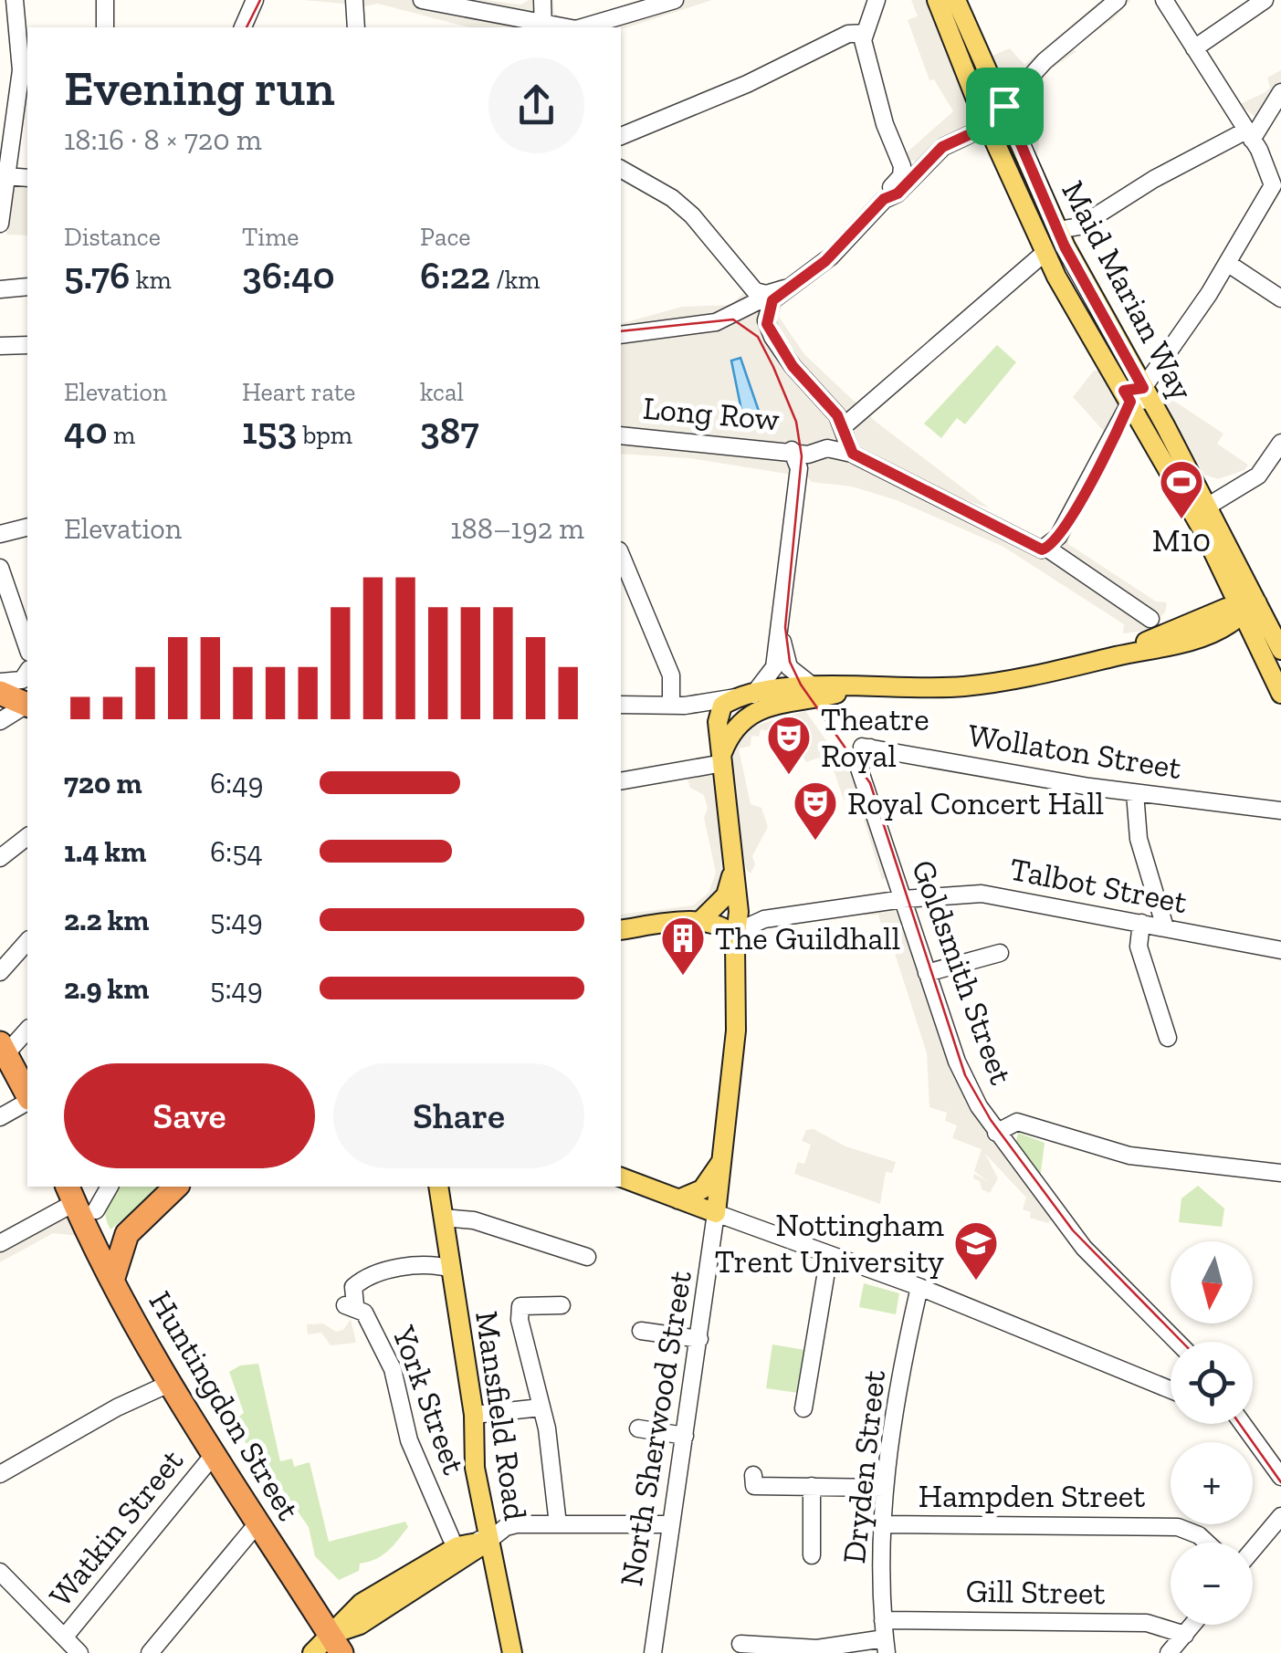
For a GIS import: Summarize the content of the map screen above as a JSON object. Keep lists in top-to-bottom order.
{
  "streets": {
    "highway": ["Huntingdon Street"],
    "main road": ["Maid Marian Way", "Mansfield Road"],
    "street": [
      "Long Row",
      "Wollaton Street",
      "Talbot Street",
      "Goldsmith Street",
      "York Street",
      "North Sherwood Street",
      "Dryden Street",
      "Hampden Street",
      "Watkin Street",
      "Gill Street"
    ]
  },
  "crossings": [
    ["Wollaton Street", "Goldsmith Street"],
    ["Talbot Street", "Goldsmith Street"],
    ["Huntingdon Street", "Watkin Street"],
    ["Dryden Street", "Hampden Street"],
    ["Dryden Street", "Gill Street"]
  ],
  "places": {
    "sports": ["M10"],
    "theatre": ["Theatre Royal", "Royal Concert Hall"],
    "building": ["The Guildhall"],
    "school or university": ["Nottingham Trent University"]
  },
  "north": "bottom",
  "page": {
    "heading": ["Evening run", "18:16 · 8 × 720 m"],
    "stats": [
      ["Distance", "5.76 km"],
      ["Time", "36:40"],
      ["Pace", "6:22 /km"],
      ["Elevation", "40 m"],
      ["Heart rate", "153 bpm"],
      ["kcal", "387"]
    ],
    "chart": ["Elevation", "188–192 m"],
    "list": [
      {
        "name": "720 m",
        "note": "6:49"
      },
      {
        "name": "1.4 km",
        "note": "6:54"
      },
      {
        "name": "2.2 km",
        "note": "5:49"
      },
      {
        "name": "2.9 km",
        "note": "5:49"
      }
    ],
    "buttons": ["Save", "Share"],
    "map_buttons": ["+", "−"]
  }
}
